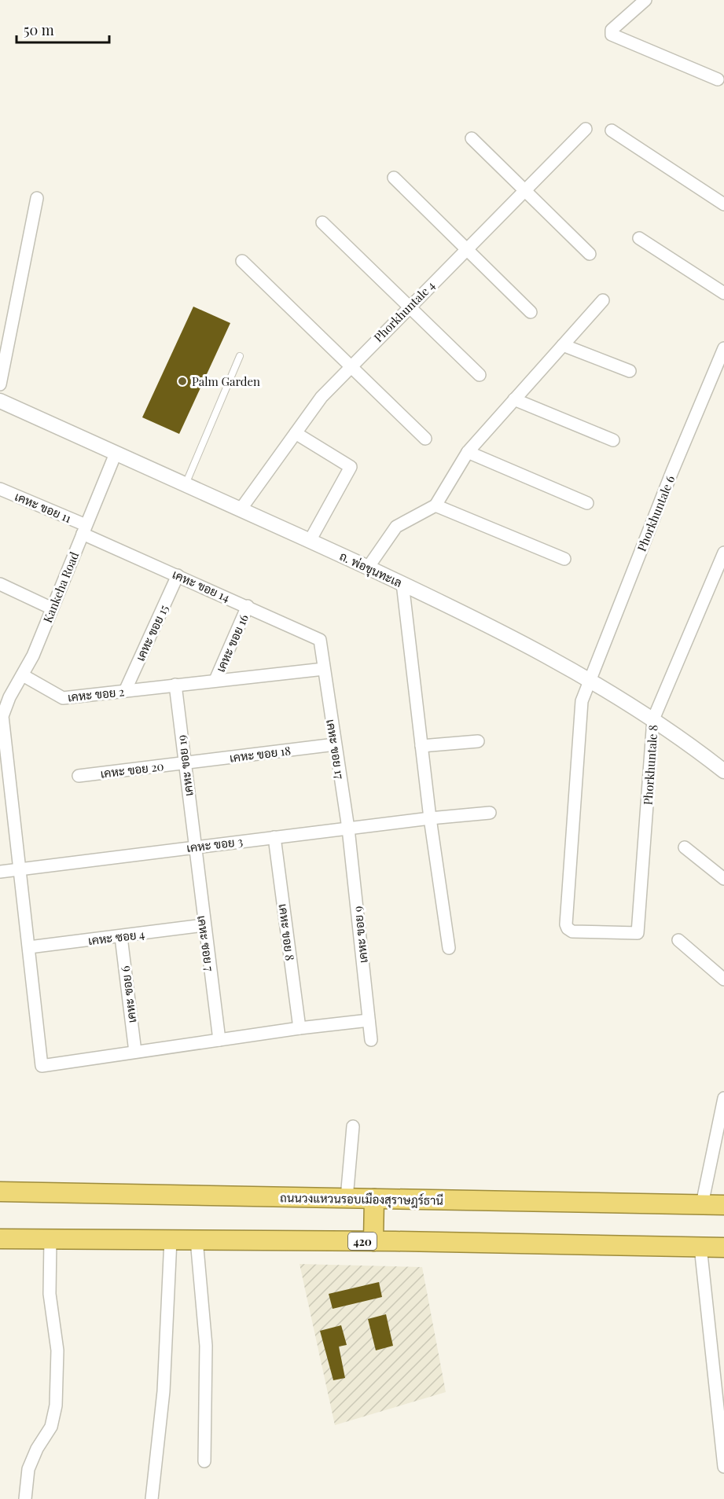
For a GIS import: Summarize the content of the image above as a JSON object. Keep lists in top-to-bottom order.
{
  "streets": {
    "highway": ["ถนนวงแหวนรอบเมืองสุราษฎร์ธานี", "420"],
    "street": [
      "Phorkhuntale 4",
      "เคหะ ขอย 11",
      "Phorkhuntale 6",
      "ถ. พ่อขุนทะเล",
      "เคหะ ขอย 14",
      "Kankeha Road",
      "เคหะ ขอย 15",
      "เคหะ ขอย 16",
      "เคหะ ขอย 2",
      "เคหะ ขอย 17",
      "เคหะ ขอย 18",
      "Phorkhuntale 8",
      "เคหะ ขอย 19",
      "เคหะ ขอย 20",
      "เคหะ ขอย 3",
      "เคหะ ขอย 8",
      "เคหะ ขอย 9",
      "เคหะ ซอย 4",
      "เคหะ ซอย 7",
      "เคหะ ซอย 6"
    ]
  },
  "crossings": [
    ["Phorkhuntale 4", "ถ. พ่อขุนทะเล"],
    ["เคหะ ขอย 11", "เคหะ ขอย 14"],
    ["เคหะ ขอย 11", "Kankeha Road"],
    ["Phorkhuntale 6", "ถ. พ่อขุนทะเล"],
    ["Phorkhuntale 6", "Phorkhuntale 8"],
    ["ถ. พ่อขุนทะเล", "Kankeha Road"],
    ["ถ. พ่อขุนทะเล", "Phorkhuntale 8"],
    ["เคหะ ขอย 14", "Kankeha Road"],
    ["เคหะ ขอย 14", "เคหะ ขอย 15"],
    ["เคหะ ขอย 14", "เคหะ ขอย 16"],
    ["เคหะ ขอย 14", "เคหะ ขอย 17"],
    ["Kankeha Road", "เคหะ ขอย 2"],
    ["เคหะ ขอย 15", "เคหะ ขอย 2"],
    ["เคหะ ขอย 2", "เคหะ ขอย 19"],
    ["เคหะ ขอย 17", "เคหะ ขอย 18"],
    ["เคหะ ขอย 17", "เคหะ ขอย 3"],
    ["เคหะ ขอย 17", "เคหะ ขอย 9"],
    ["เคหะ ขอย 18", "เคหะ ขอย 19"],
    ["เคหะ ขอย 18", "เคหะ ขอย 20"],
    ["เคหะ ขอย 19", "เคหะ ขอย 20"],
    ["เคหะ ขอย 19", "เคหะ ขอย 3"],
    ["เคหะ ขอย 19", "เคหะ ซอย 7"],
    ["เคหะ ขอย 3", "เคหะ ขอย 8"],
    ["เคหะ ขอย 3", "เคหะ ขอย 9"],
    ["เคหะ ขอย 3", "เคหะ ซอย 7"],
    ["เคหะ ซอย 4", "เคหะ ซอย 7"],
    ["เคหะ ซอย 4", "เคหะ ซอย 6"]
  ],
  "places": ["Palm Garden"],
  "scale_bar": "50 m"
}
